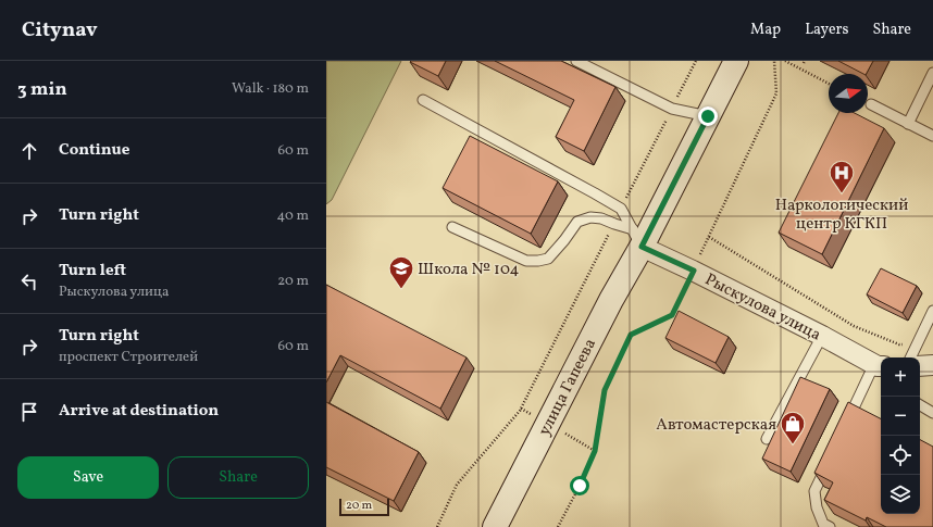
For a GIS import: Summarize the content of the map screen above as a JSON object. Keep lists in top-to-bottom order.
{
  "streets": {
    "main road": ["улица Гапеева"],
    "street": ["Рыскулова улица"]
  },
  "crossings": [
    ["Рыскулова улица", "улица Гапеева"]
  ],
  "places": {
    "hospital": ["Наркологический центр КГКП"],
    "school or university": ["Школа № 104"],
    "shop": ["Автомастерская"]
  },
  "scale_bar": "20 m",
  "north": "right",
  "page": {
    "header": "Citynav",
    "nav": ["Map", "Layers", "Share"],
    "heading": ["3 min", "Walk · 180 m"],
    "list": [
      ["Continue", "60 m"],
      ["Turn right", "40 m"],
      ["Turn left", "Рыскулова улица", "20 m"],
      ["Turn right", "проспект Строителей", "60 m"],
      "Arrive at destination"
    ],
    "map_buttons": ["+", "−"],
    "buttons": ["Save", "Share"],
    "scale": "20 m"
  }
}
